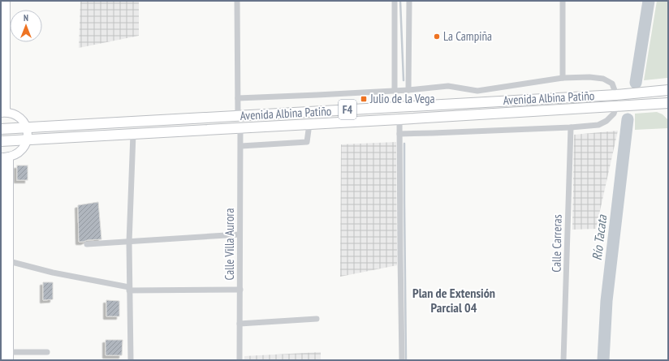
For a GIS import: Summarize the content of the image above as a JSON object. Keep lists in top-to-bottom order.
{
  "streets": {
    "highway": ["Avenida Albina Patiño", "F4"],
    "street": ["Calle Carreras", "Calle Villa Aurora"]
  },
  "crossings": [
    ["Avenida Albina Patiño", "Calle Villa Aurora"]
  ],
  "districts": ["Plan de Extensión Parcial 04"],
  "water": ["Río Tacata"],
  "places": {
    "other": ["La Campiña"],
    "transit": ["Julio de la Vega"]
  },
  "north": "top"
}
